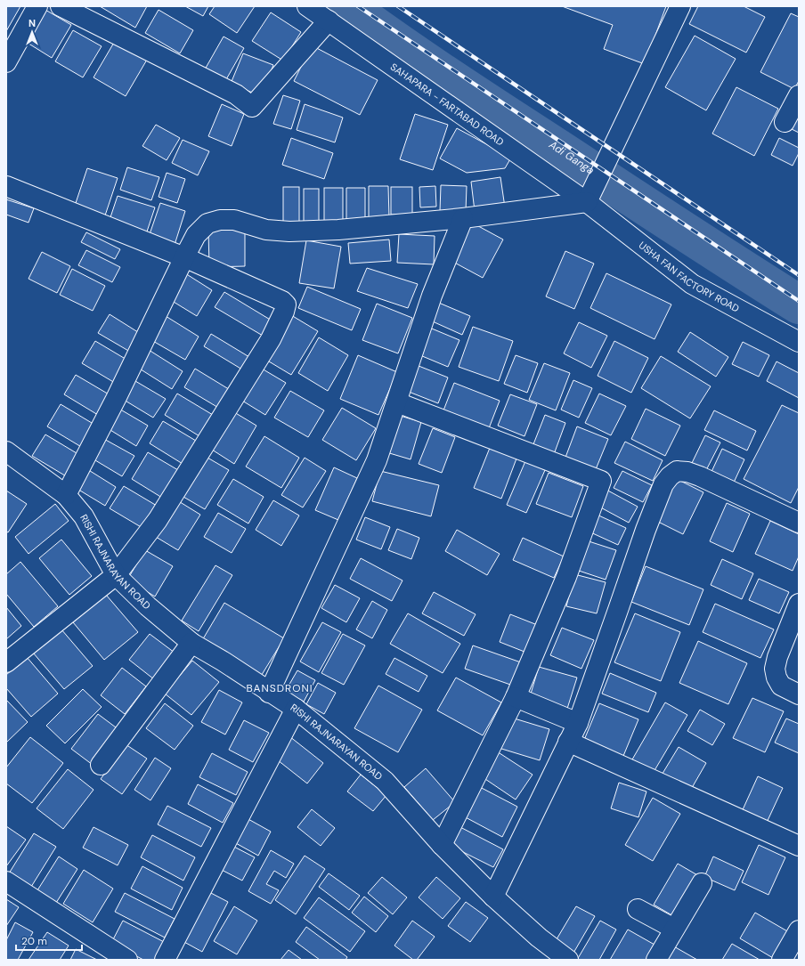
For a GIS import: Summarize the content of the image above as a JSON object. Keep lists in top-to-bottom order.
{
  "streets": {
    "street": ["SAHAPARA - FARTABAD ROAD", "USHA FAN FACTORY ROAD", "RISHI RAJNARAYAN ROAD"]
  },
  "crossings": [
    ["SAHAPARA - FARTABAD ROAD", "USHA FAN FACTORY ROAD"]
  ],
  "districts": ["BANSDRONI"],
  "water": ["Adi Ganga"],
  "scale_bar": "20 m",
  "north": "top"
}
